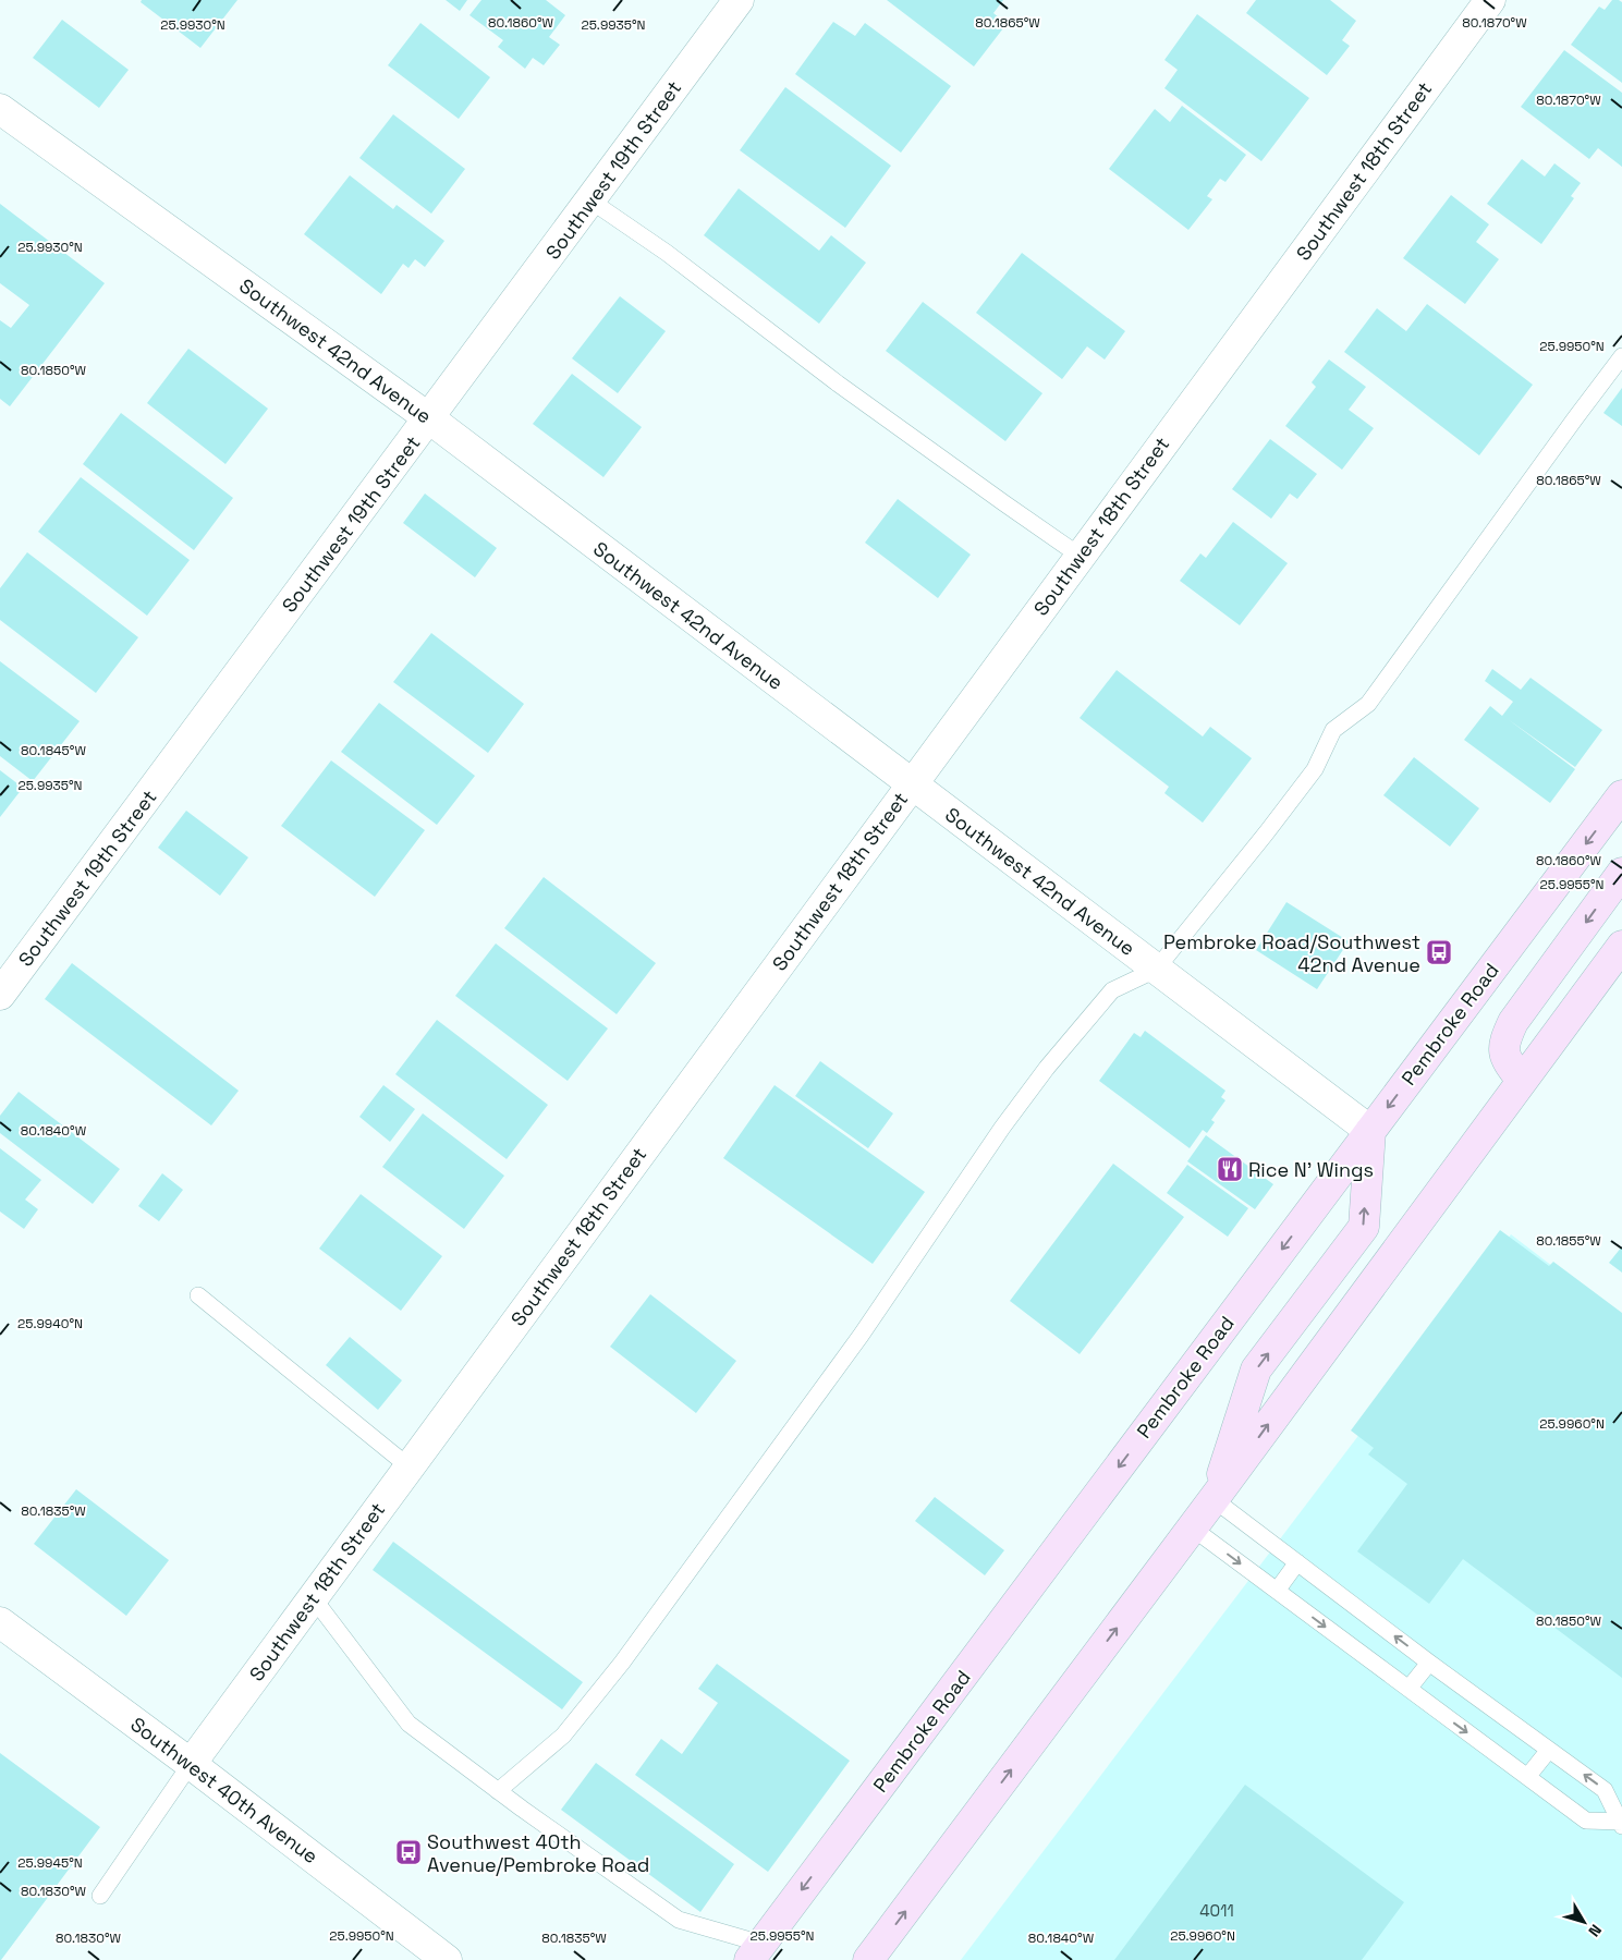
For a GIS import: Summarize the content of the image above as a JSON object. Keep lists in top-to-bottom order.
{
  "streets": {
    "main road": ["Pembroke Road"],
    "street": [
      "Southwest 19th Street",
      "Southwest 18th Street",
      "Southwest 42nd Avenue",
      "Southwest 40th Avenue"
    ]
  },
  "crossings": [
    ["Southwest 19th Street", "Southwest 42nd Avenue"],
    ["Southwest 18th Street", "Southwest 42nd Avenue"],
    ["Southwest 18th Street", "Southwest 40th Avenue"],
    ["Southwest 42nd Avenue", "Pembroke Road"]
  ],
  "places": {
    "bus stop": ["Pembroke Road/Southwest 42nd Avenue", "Southwest 40th Avenue/Pembroke Road"],
    "restaurant": ["Rice N' Wings"]
  },
  "house_numbers": ["4011"],
  "north": "bottom right",
  "coordinates": [
    "80.1860°W",
    "80.1865°W",
    "80.1870°W",
    "25.9930°N",
    "25.9935°N",
    "25.9950°N",
    "80.1850°W",
    "80.1845°W",
    "25.9955°N",
    "80.1840°W",
    "80.1855°W",
    "25.9940°N",
    "25.9960°N",
    "80.1835°W",
    "25.9945°N",
    "80.1830°W"
  ]
}
